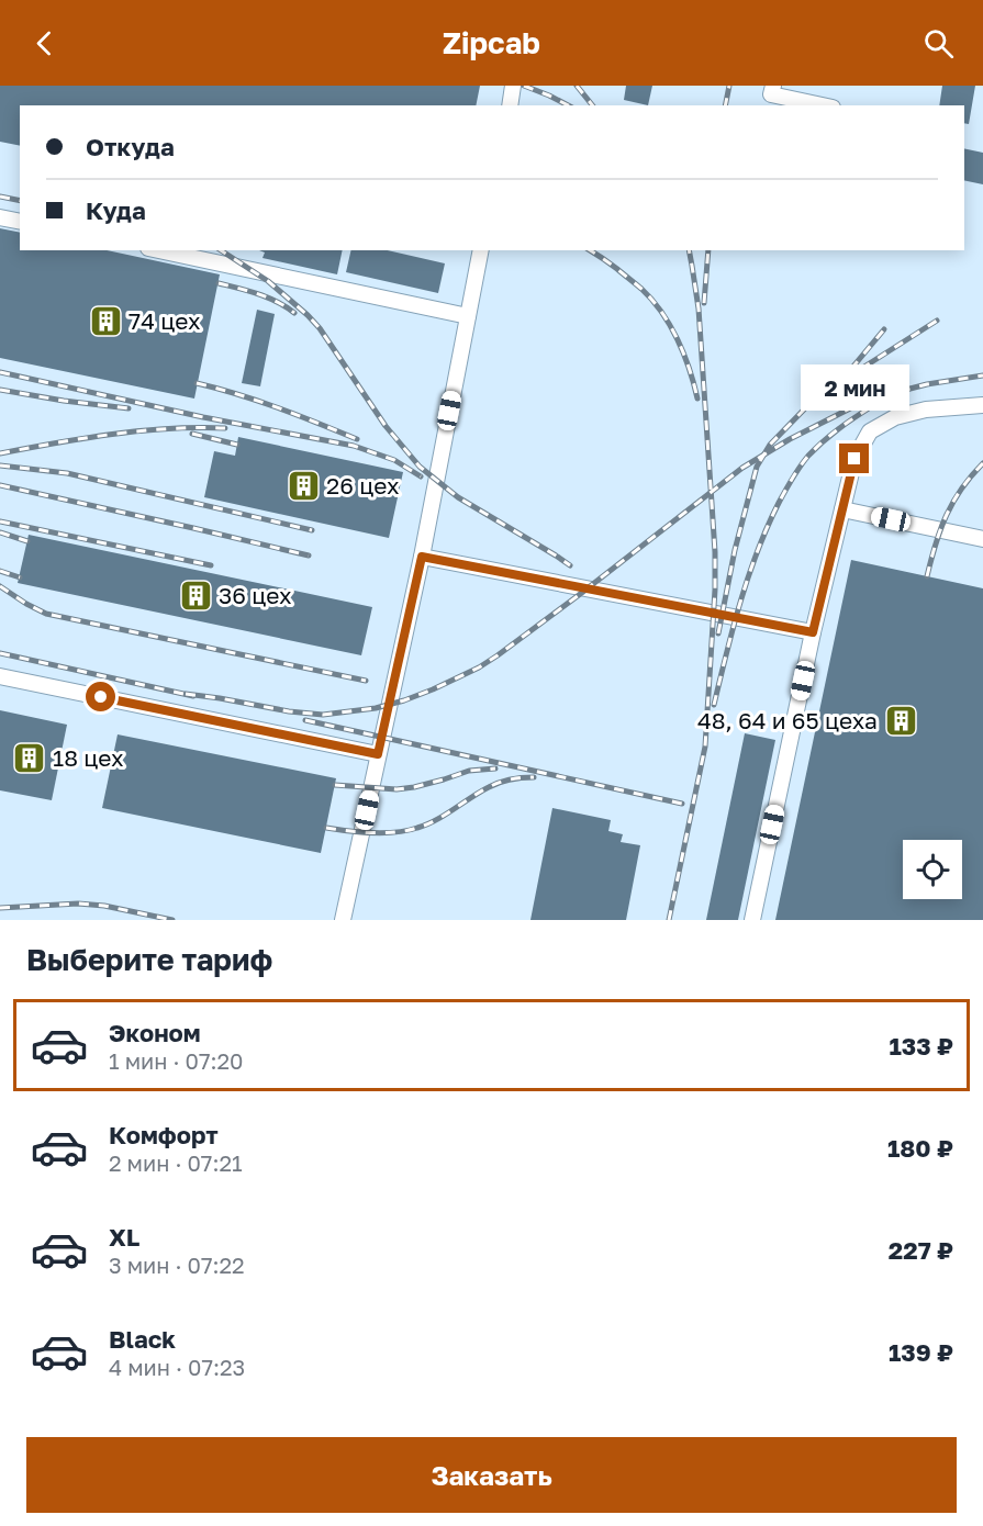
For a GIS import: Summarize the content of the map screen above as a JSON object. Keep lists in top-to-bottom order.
{
  "places": {
    "building": [
      "74 цех",
      "26 цех",
      "36 цех",
      "48, 64 и 65 цеха",
      "18 цех"
    ]
  },
  "page": {
    "header": "Zipcab",
    "banner": ["Откуда", "Куда"],
    "bubble": "2 мин",
    "heading": "Выберите тариф",
    "list": [
      {
        "name": "Эконом",
        "note": "1 мин · 07:20",
        "value": "133 ₽"
      },
      {
        "name": "Комфорт",
        "note": "2 мин · 07:21",
        "value": "180 ₽"
      },
      {
        "name": "XL",
        "note": "3 мин · 07:22",
        "value": "227 ₽"
      },
      {
        "name": "Black",
        "note": "4 мин · 07:23",
        "value": "139 ₽"
      }
    ],
    "buttons": "Заказать"
  }
}
